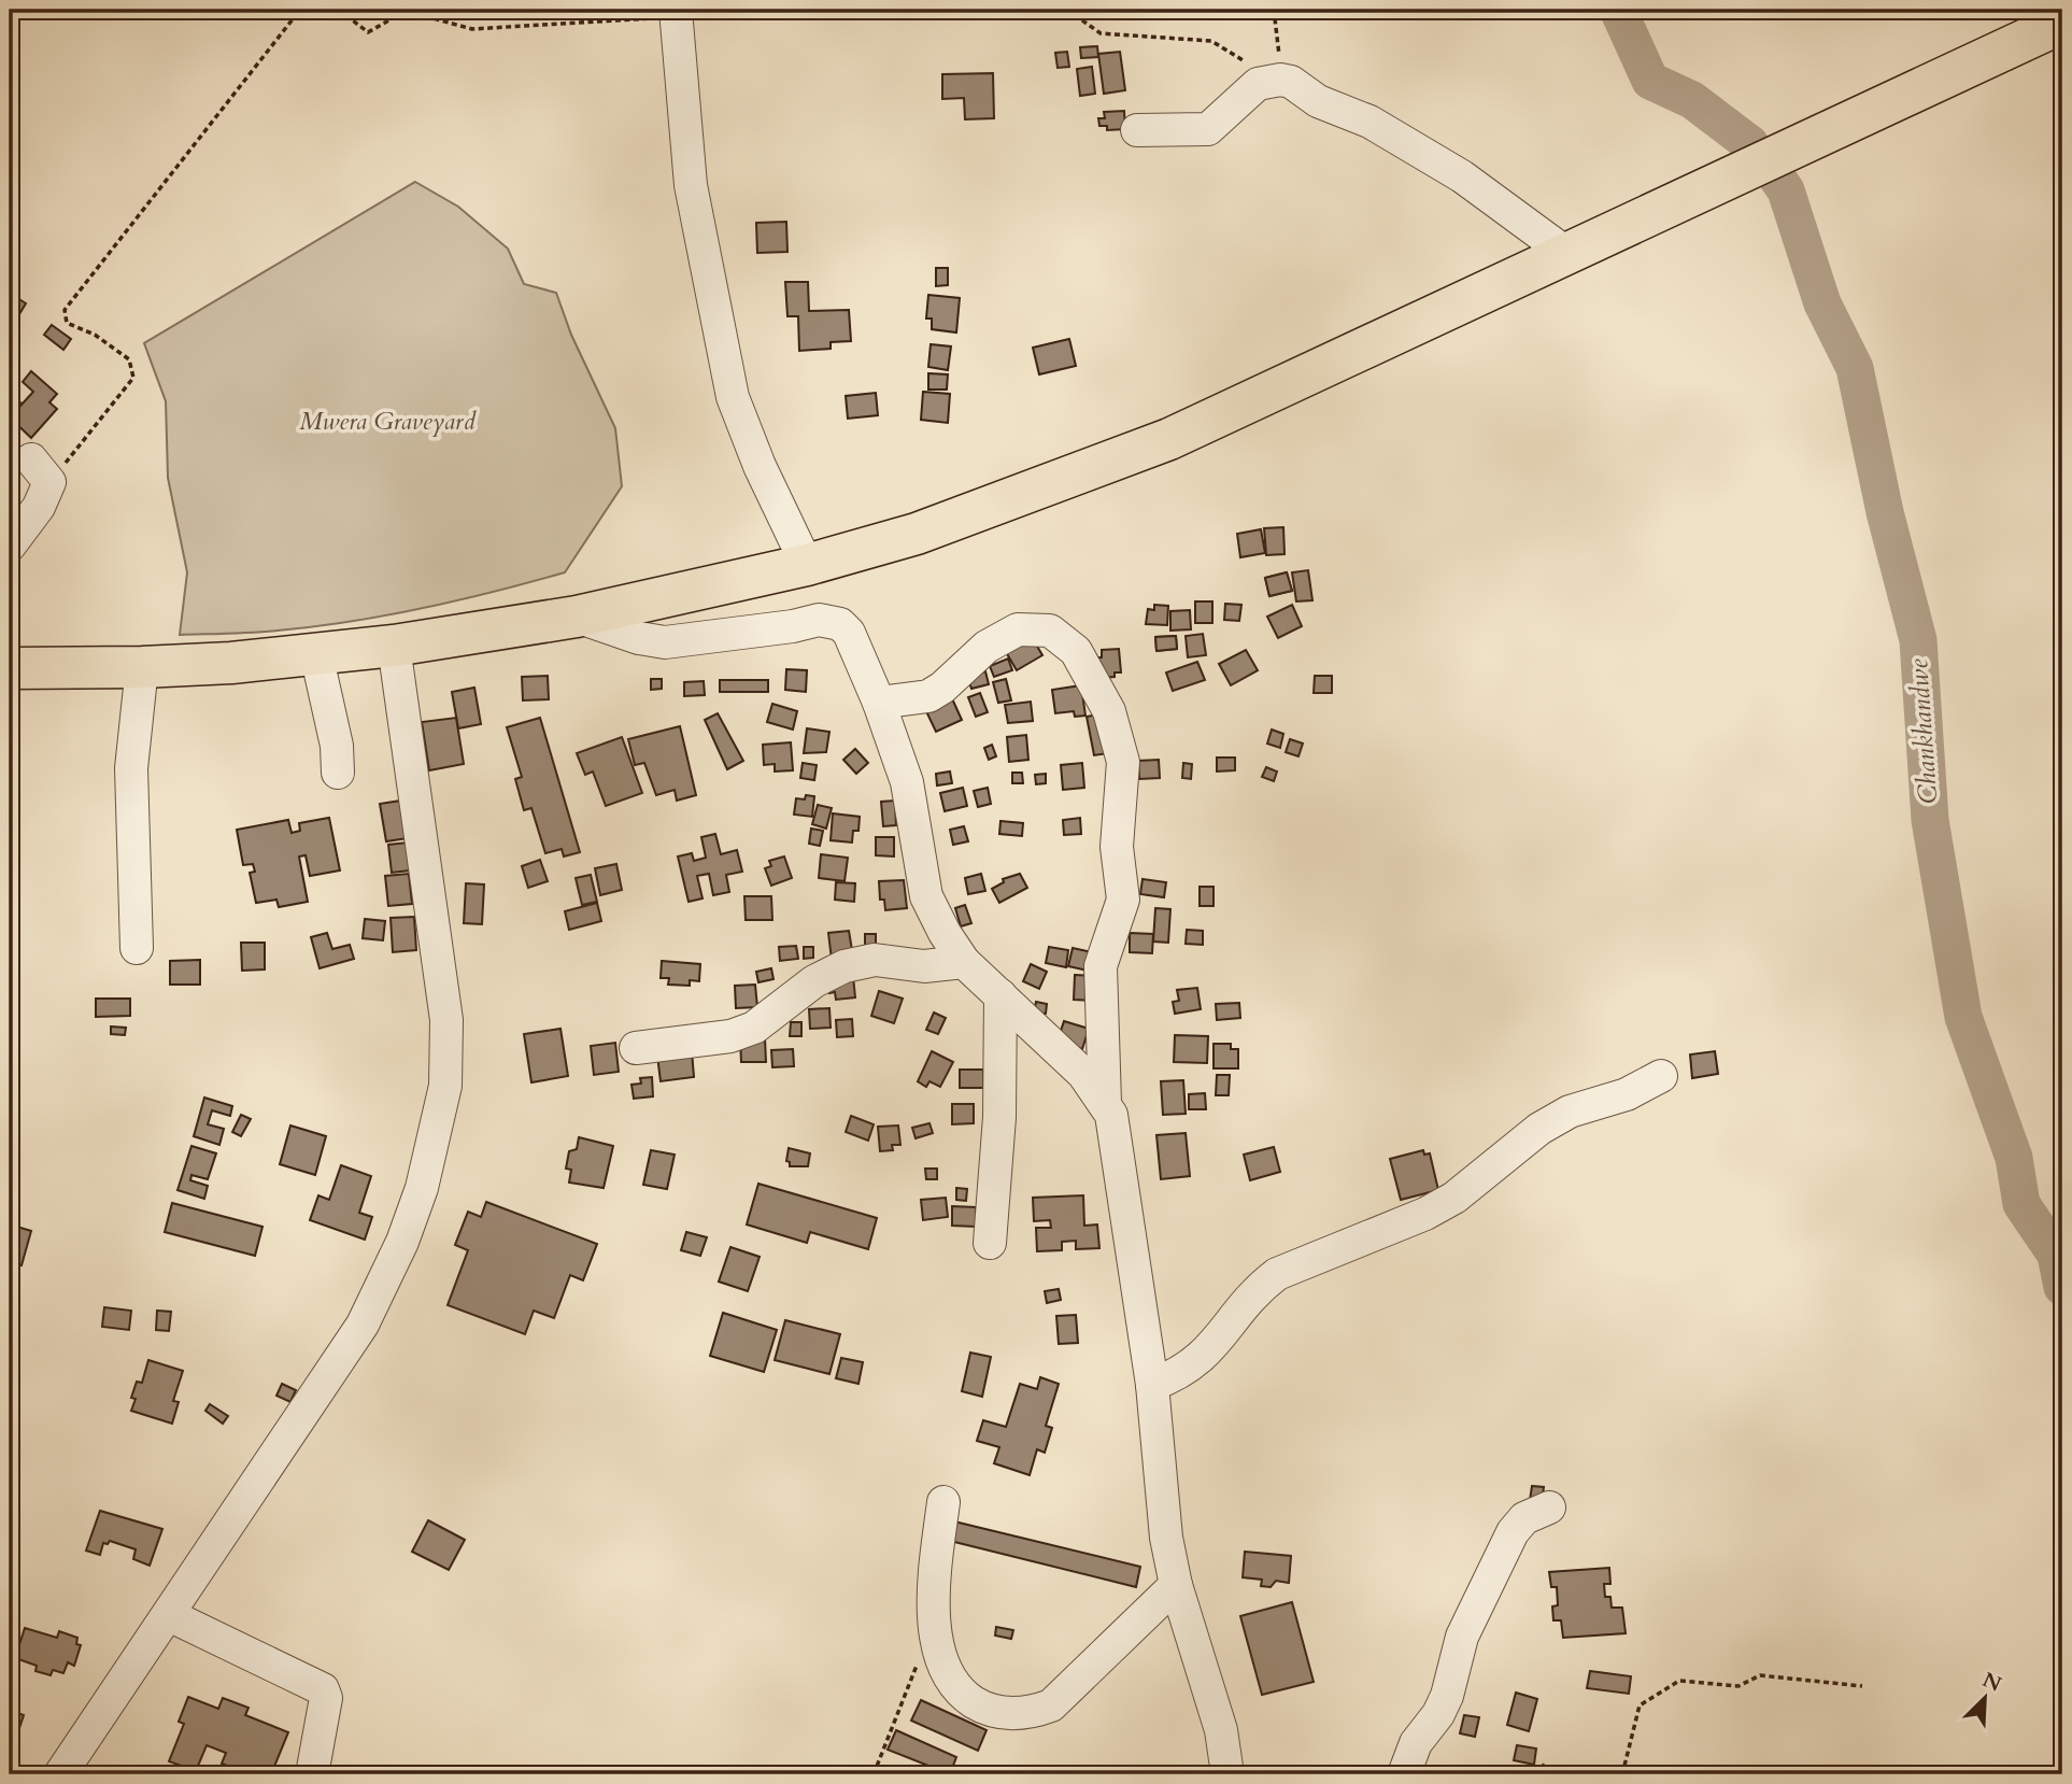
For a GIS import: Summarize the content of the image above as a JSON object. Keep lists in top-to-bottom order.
{
  "water": ["Chankhandwe"],
  "parks": ["Mwera Graveyard"],
  "north": "top right"
}
